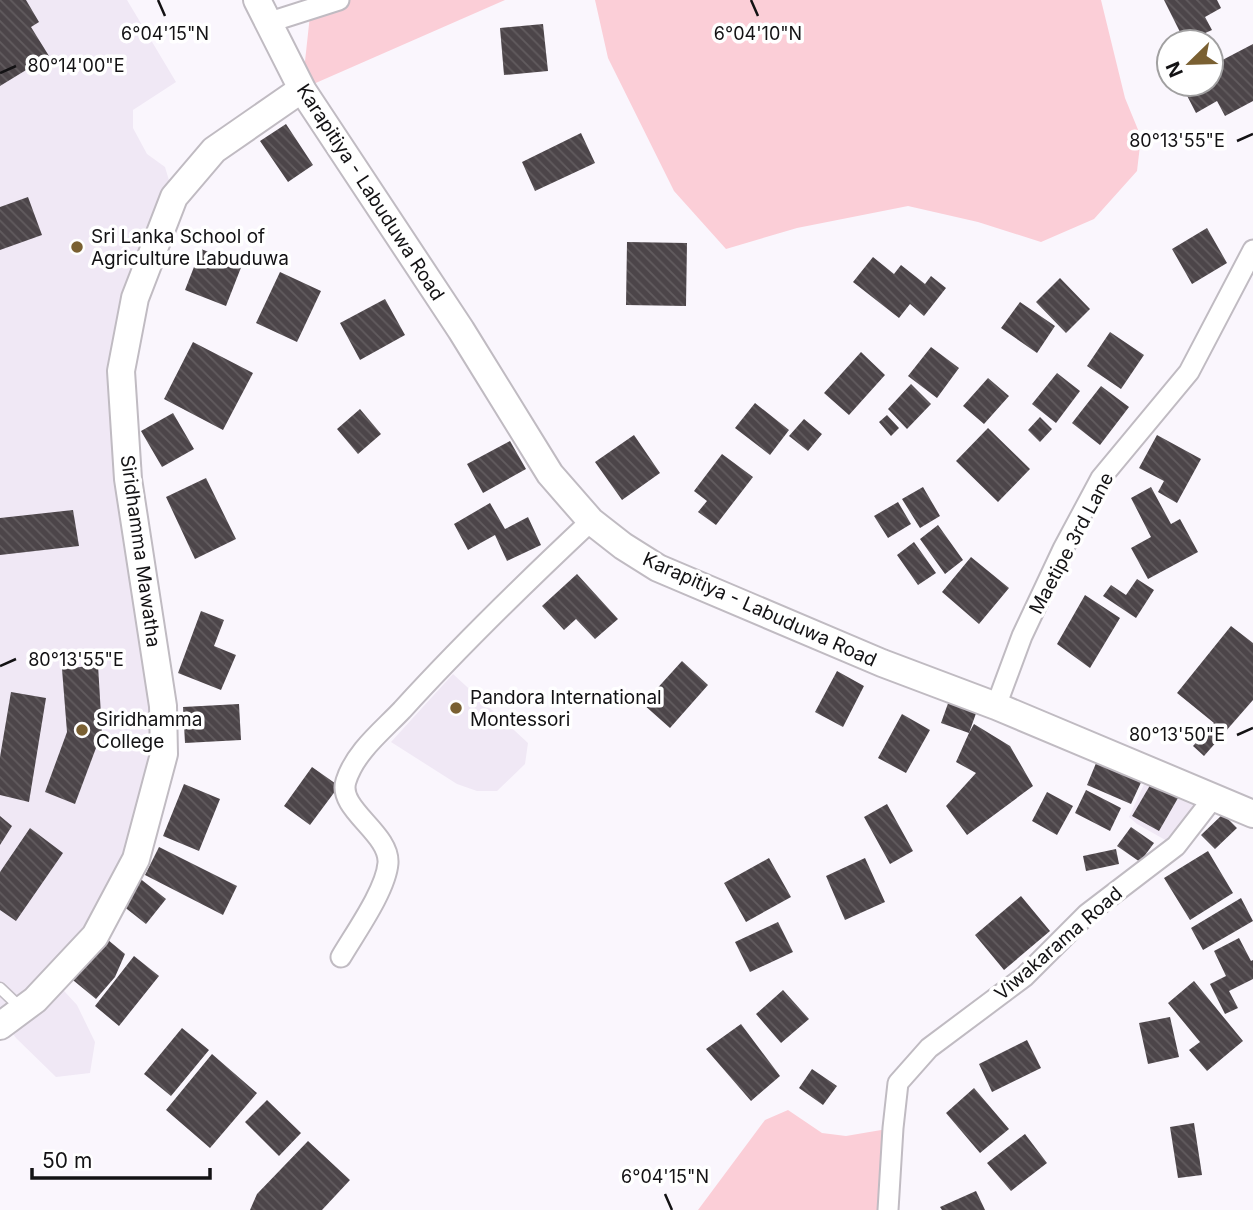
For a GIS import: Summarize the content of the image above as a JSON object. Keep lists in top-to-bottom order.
{
  "streets": {
    "main road": ["Karapitiya - Labuduwa Road", "Siridhamma Mawatha"],
    "street": ["Maetipe 3rd Lane", "Viwakarama Road"]
  },
  "crossings": [
    ["Karapitiya - Labuduwa Road", "Maetipe 3rd Lane"],
    ["Karapitiya - Labuduwa Road", "Siridhamma Mawatha"],
    ["Karapitiya - Labuduwa Road", "Viwakarama Road"]
  ],
  "places": ["Sri Lanka School of Agriculture Labuduwa", "Pandora International Montessori", "Siridhamma College"],
  "scale_bar": "50 m",
  "north": "bottom left",
  "coordinates": [
    "6°04'15\"N",
    "6°04'10\"N",
    "80°14'00\"E",
    "80°13'55\"E",
    "80°13'50\"E"
  ]
}
